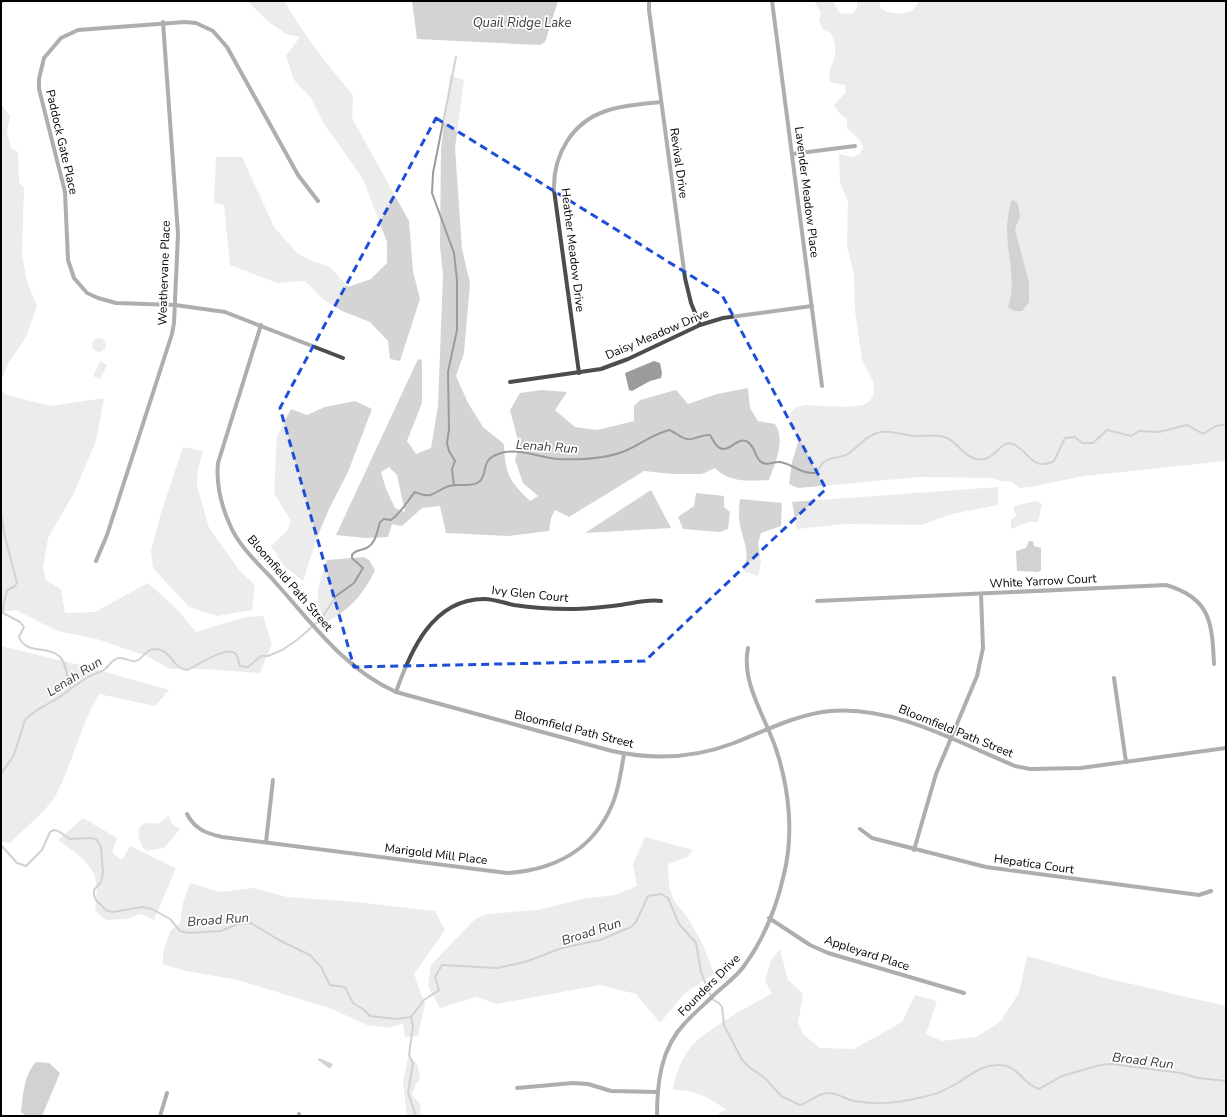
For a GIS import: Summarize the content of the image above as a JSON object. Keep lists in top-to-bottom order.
{
  "streets": {
    "street": [
      "Paddock Gate Place",
      "Revival Drive",
      "Lavender Meadow Place",
      "Heather Meadow Drive",
      "Weathervane Place",
      "Daisy Meadow Drive",
      "White Yarrow Court",
      "Bloomfield Path Street",
      "Ivy Glen Court",
      "Marigold Mill Place",
      "Hepatica Court",
      "Appleyard Place",
      "Founders Drive"
    ]
  },
  "crossings": [
    ["Paddock Gate Place", "Weathervane Place"],
    ["Paddock Gate Place", "Bloomfield Path Street"],
    ["Revival Drive", "Heather Meadow Drive"],
    ["Revival Drive", "Daisy Meadow Drive"],
    ["Lavender Meadow Place", "Daisy Meadow Drive"],
    ["Heather Meadow Drive", "Daisy Meadow Drive"],
    ["Bloomfield Path Street", "Ivy Glen Court"],
    ["Bloomfield Path Street", "Marigold Mill Place"],
    ["Bloomfield Path Street", "Founders Drive"],
    ["Appleyard Place", "Founders Drive"]
  ],
  "water": ["Quail Ridge Lake", "Lenah Run", "Broad Run"]
}
